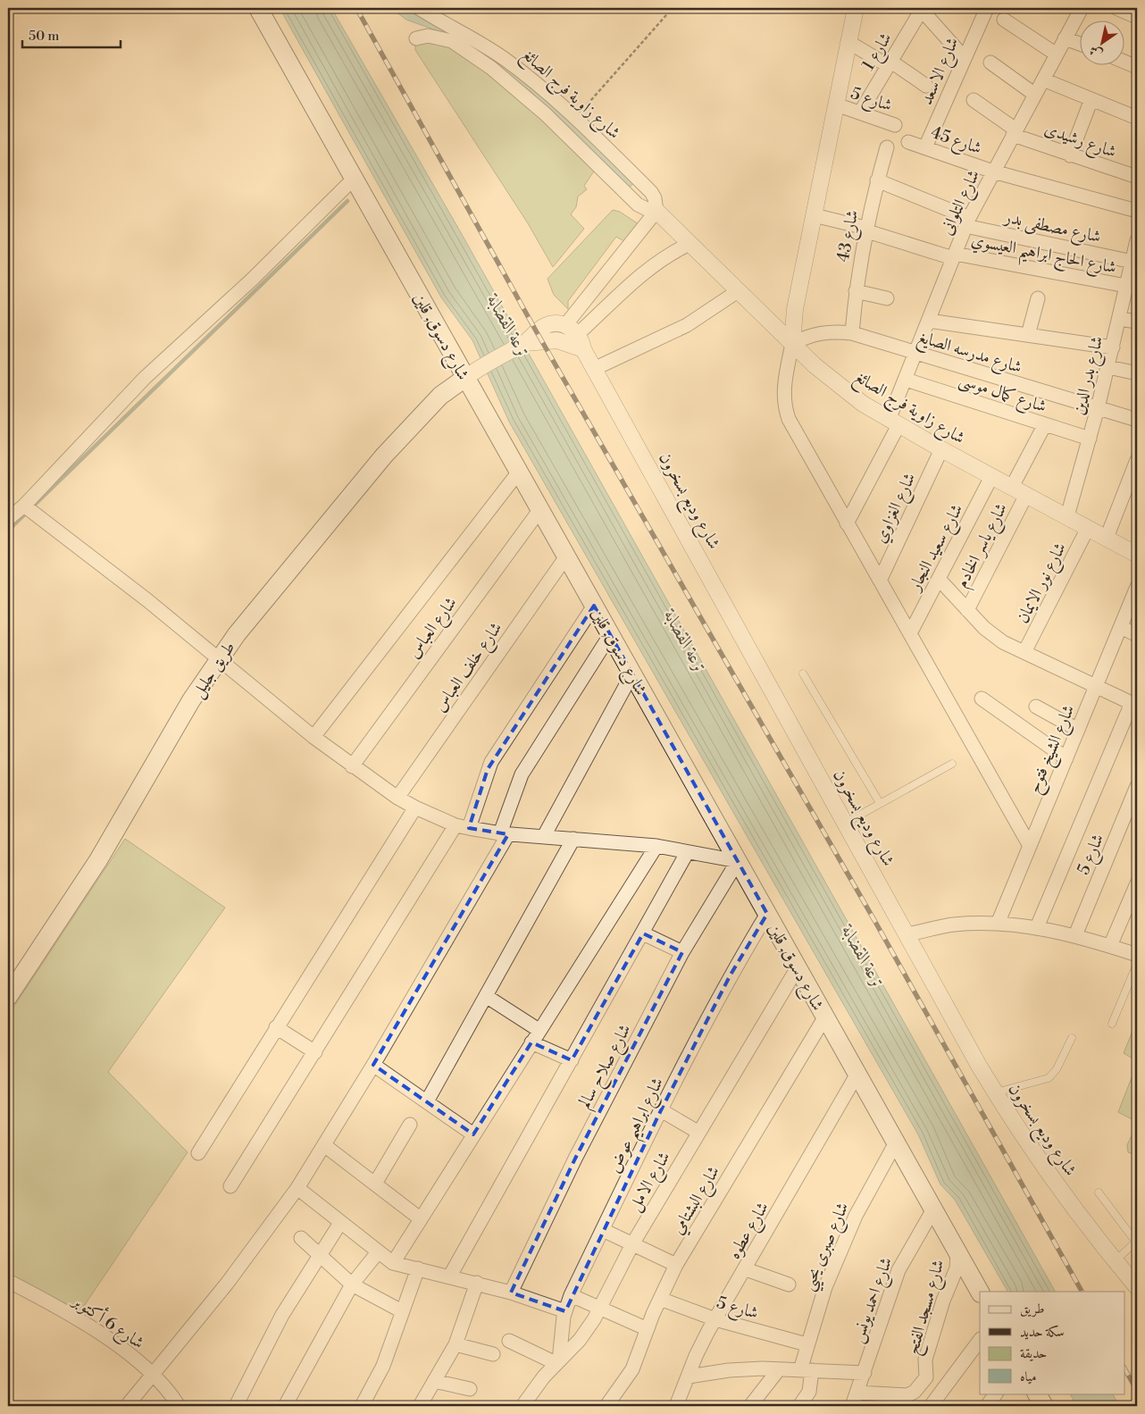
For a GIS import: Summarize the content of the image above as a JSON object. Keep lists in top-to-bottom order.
{
  "streets": {
    "main road": ["شارع دسوق, قلين", "طريق جليل"],
    "street": [
      "شارع 1",
      "شارع الاسعد",
      "شارع زاوية فرج الصائغ",
      "شارع 5",
      "شارع 45",
      "شارع رشيدى",
      "شارع التلوانى",
      "شارع مصطفى بدر",
      "شارع 43",
      "شارع الحاج ابراهيم العيسوي",
      "شارع مدرسه الصايغ",
      "شارع بدر الدين",
      "شارع كمال موسى",
      "شارع وديع بسخرون",
      "شارع الغزاوي",
      "شارع ياسر الخادم",
      "شارع سعيد النجار",
      "شارع نور الايمان",
      "شارع العباس",
      "شارع خلف العباس",
      "شارع الشيخ فتوح",
      "شارع صلاح سالم",
      "شارع ابراهيم عوض",
      "شارع الامل",
      "شارع البشتامي",
      "شارع عطوه",
      "شارع صبرى يحيي",
      "شارع احمد يونس",
      "شارع مسجد الفتح",
      "شارع 6 أكتوبر"
    ]
  },
  "crossings": [
    ["شارع 1", "شارع 5"],
    ["شارع الاسعد", "شارع 45"],
    ["شارع زاوية فرج الصائغ", "شارع التلوانى"],
    ["شارع زاوية فرج الصائغ", "شارع مدرسه الصايغ"],
    ["شارع زاوية فرج الصائغ", "شارع بدر الدين"],
    ["شارع زاوية فرج الصائغ", "شارع الغزاوي"],
    ["شارع زاوية فرج الصائغ", "شارع ياسر الخادم"],
    ["شارع زاوية فرج الصائغ", "شارع سعيد النجار"],
    ["شارع زاوية فرج الصائغ", "شارع نور الايمان"],
    ["شارع 5", "شارع البشتامي"],
    ["شارع 5", "شارع عطوه"],
    ["شارع 5", "شارع صبرى يحيي"],
    ["شارع 45", "شارع التلوانى"],
    ["شارع رشيدى", "شارع التلوانى"],
    ["شارع التلوانى", "شارع مصطفى بدر"],
    ["شارع التلوانى", "شارع الحاج ابراهيم العيسوي"],
    ["شارع التلوانى", "شارع مدرسه الصايغ"],
    ["شارع التلوانى", "شارع كمال موسى"],
    ["شارع مصطفى بدر", "شارع 43"],
    ["شارع مصطفى بدر", "شارع بدر الدين"],
    ["شارع 43", "شارع الحاج ابراهيم العيسوي"],
    ["شارع 43", "شارع مدرسه الصايغ"],
    ["شارع الحاج ابراهيم العيسوي", "شارع بدر الدين"],
    ["شارع دسوق, قلين", "شارع العباس"],
    ["شارع دسوق, قلين", "شارع خلف العباس"],
    ["شارع دسوق, قلين", "طريق جليل"],
    ["شارع دسوق, قلين", "شارع صلاح سالم"],
    ["شارع دسوق, قلين", "شارع ابراهيم عوض"],
    ["شارع دسوق, قلين", "شارع الامل"],
    ["شارع دسوق, قلين", "شارع البشتامي"],
    ["شارع دسوق, قلين", "شارع عطوه"],
    ["شارع دسوق, قلين", "شارع صبرى يحيي"],
    ["شارع دسوق, قلين", "شارع احمد يونس"],
    ["شارع دسوق, قلين", "شارع مسجد الفتح"],
    ["شارع مدرسه الصايغ", "شارع بدر الدين"],
    ["شارع بدر الدين", "شارع كمال موسى"],
    ["شارع ابراهيم عوض", "شارع الامل"],
    ["شارع احمد يونس", "شارع مسجد الفتح"]
  ],
  "water": ["ترعة القضابة"],
  "legend": [
    "طريق",
    "سكة حديد",
    "حديقة",
    "مياه"
  ],
  "scale_bar": "50 m",
  "north": "bottom left"
}
